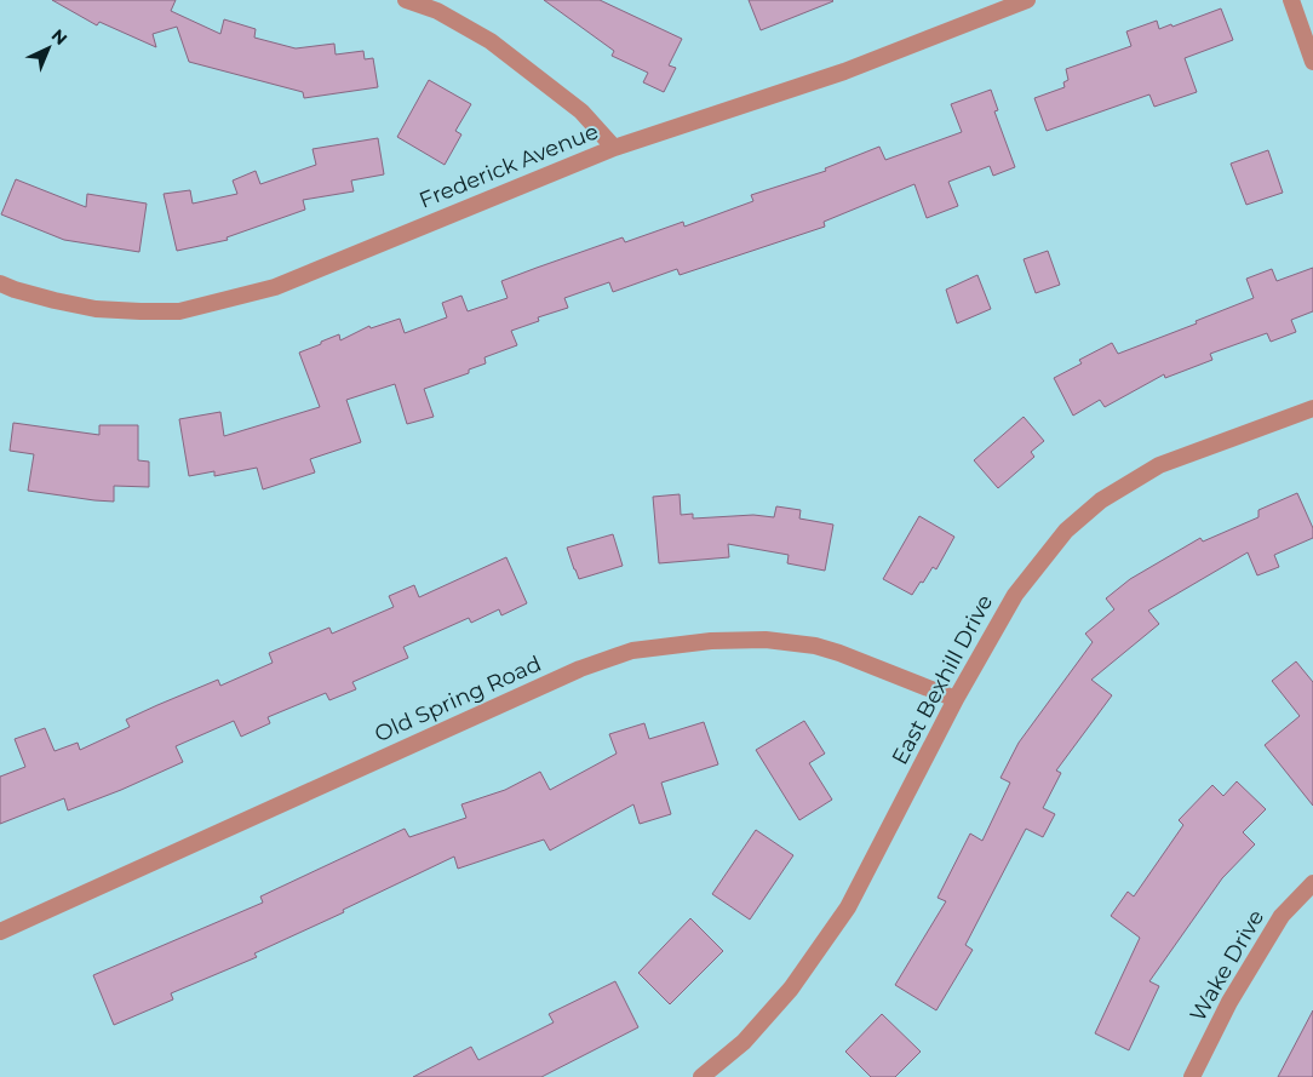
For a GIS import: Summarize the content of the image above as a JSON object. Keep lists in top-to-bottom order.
{
  "streets": {
    "street": [
      "Frederick Avenue",
      "East Bexhill Drive",
      "Old Spring Road",
      "Wake Drive"
    ]
  },
  "crossings": [
    ["East Bexhill Drive", "Old Spring Road"]
  ],
  "north": "top right"
}
